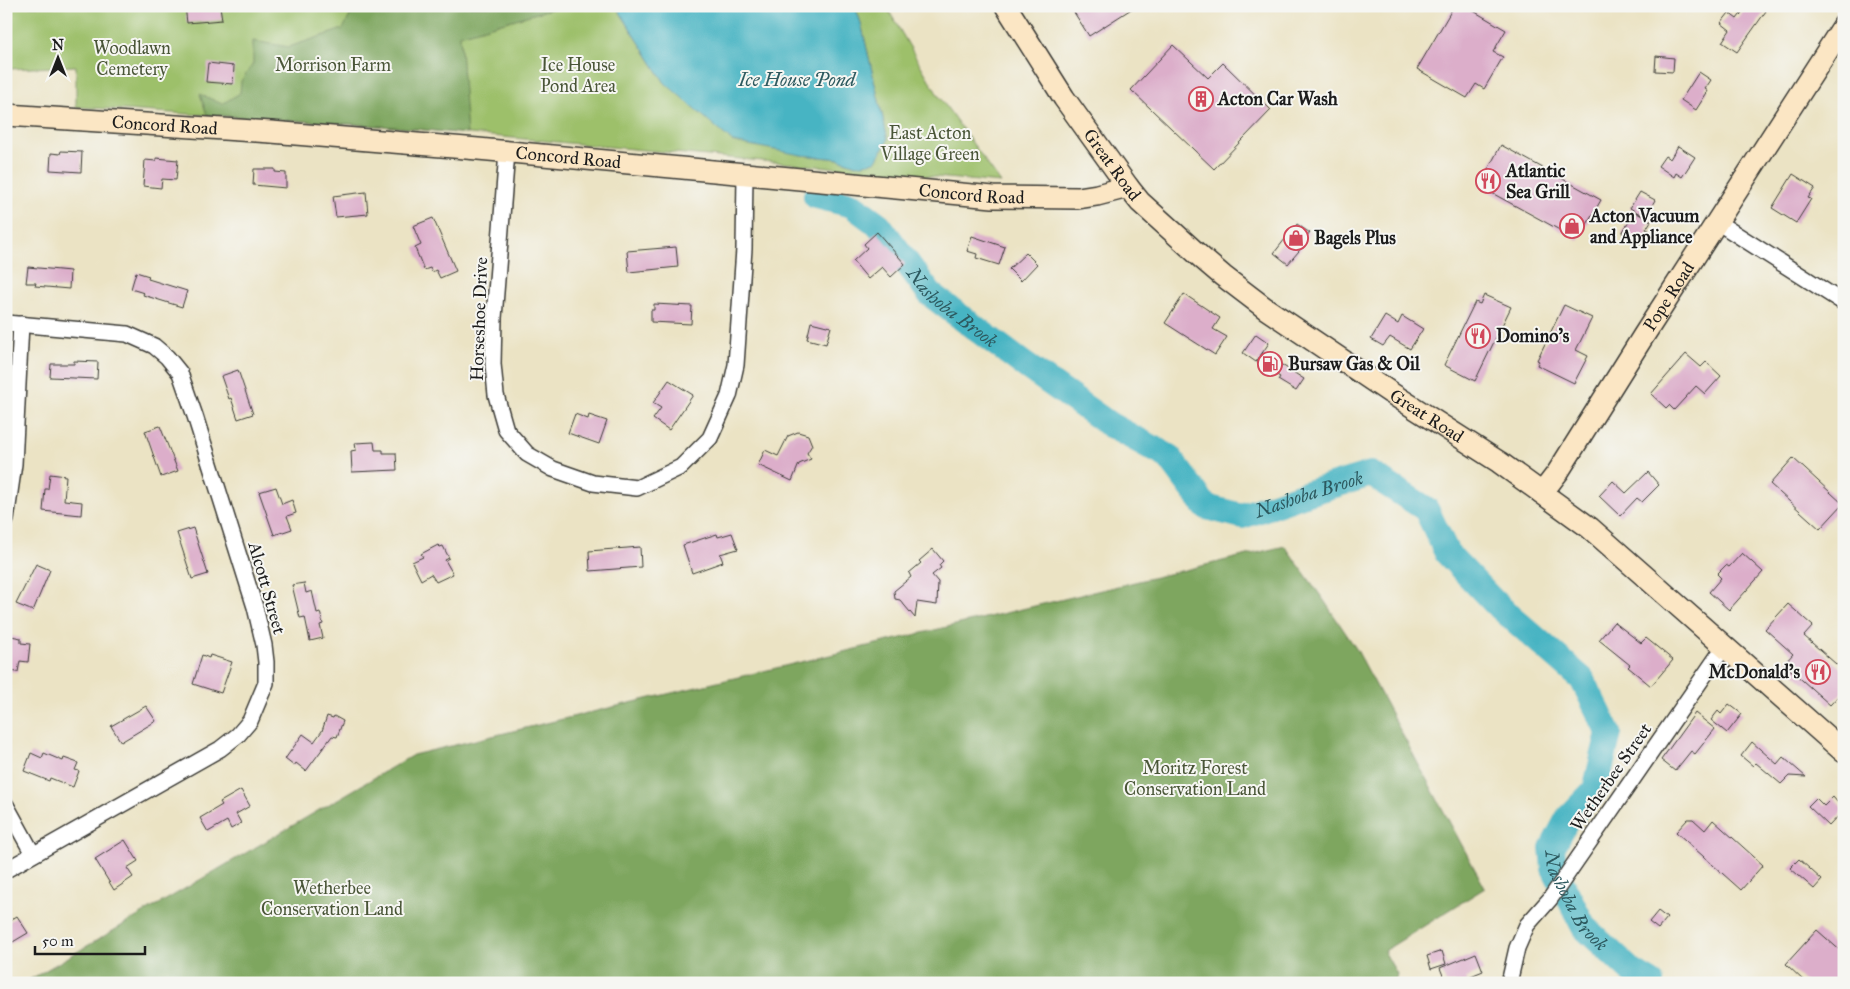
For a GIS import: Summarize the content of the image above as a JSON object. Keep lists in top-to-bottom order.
{
  "streets": {
    "street": [
      "Concord Road",
      "Great Road",
      "Pope Road",
      "Horseshoe Drive",
      "Alcott Street",
      "Wetherbee Street"
    ]
  },
  "crossings": [
    ["Concord Road", "Great Road"],
    ["Concord Road", "Horseshoe Drive"],
    ["Great Road", "Pope Road"],
    ["Great Road", "Wetherbee Street"]
  ],
  "water": ["Ice House Pond", "Nashoba Brook"],
  "parks": [
    "Woodlawn Cemetery",
    "Morrison Farm",
    "Ice House Pond Area",
    "East Acton Village Green",
    "Moritz Forest Conservation Land",
    "Wetherbee Conservation Land"
  ],
  "places": {
    "building": ["Acton Car Wash"],
    "restaurant": ["Atlantic Sea Grill", "Domino's", "McDonald's"],
    "shop": ["Acton Vacuum and Appliance", "Bagels Plus"],
    "fuel station": ["Bursaw Gas & Oil"]
  },
  "scale_bar": "50 m",
  "north": "top"
}
